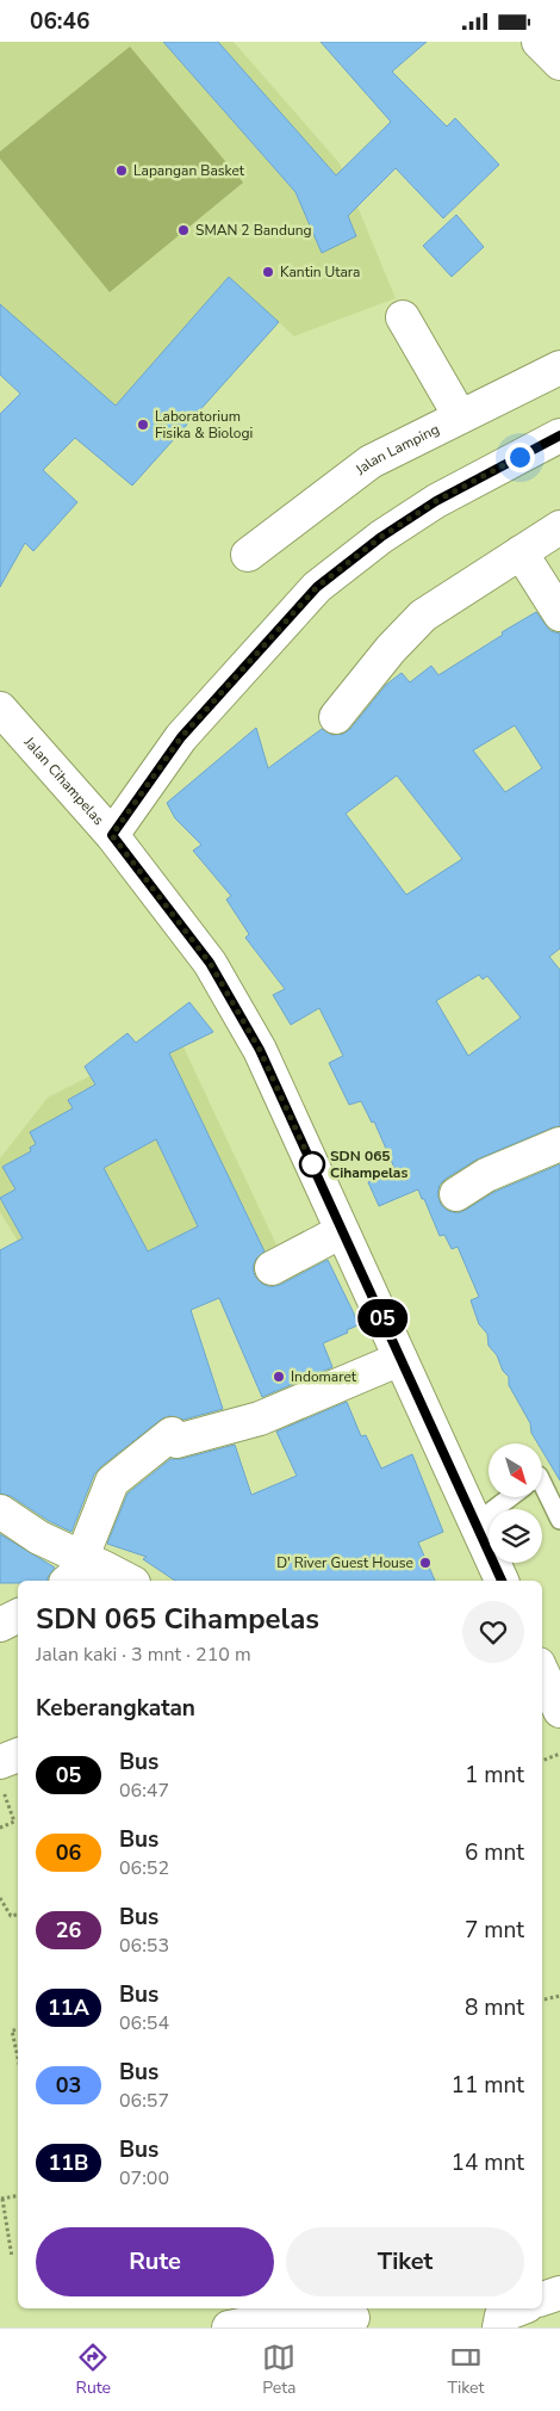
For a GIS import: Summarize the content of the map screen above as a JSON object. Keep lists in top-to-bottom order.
{
  "streets": {
    "street": ["Jalan Lamping", "Jalan Cihampelas"]
  },
  "places": [
    "Lapangan Basket",
    "SMAN 2 Bandung",
    "Kantin Utara",
    "Laboratorium Fisika & Biologi",
    "SDN 065 Cihampelas",
    "Indomaret",
    "D' River Guest House"
  ],
  "lines": ["bus line 05"],
  "north": "bottom right",
  "page": {
    "status": "06:46",
    "on_map": "05",
    "heading": [
      ["SDN 065 Cihampelas", "Jalan kaki · 3 mnt · 210 m"],
      "Keberangkatan"
    ],
    "list": [
      {
        "mark": "05",
        "name": "Bus",
        "note": "06:47",
        "value": "1 mnt"
      },
      {
        "mark": "06",
        "name": "Bus",
        "note": "06:52",
        "value": "6 mnt"
      },
      {
        "mark": "26",
        "name": "Bus",
        "note": "06:53",
        "value": "7 mnt"
      },
      {
        "mark": "11A",
        "name": "Bus",
        "note": "06:54",
        "value": "8 mnt"
      },
      {
        "mark": "03",
        "name": "Bus",
        "note": "06:57",
        "value": "11 mnt"
      },
      {
        "mark": "11B",
        "name": "Bus",
        "note": "07:00",
        "value": "14 mnt"
      }
    ],
    "buttons": ["Rute", "Tiket"],
    "tabs": ["Rute", "Peta", "Tiket"]
  }
}
